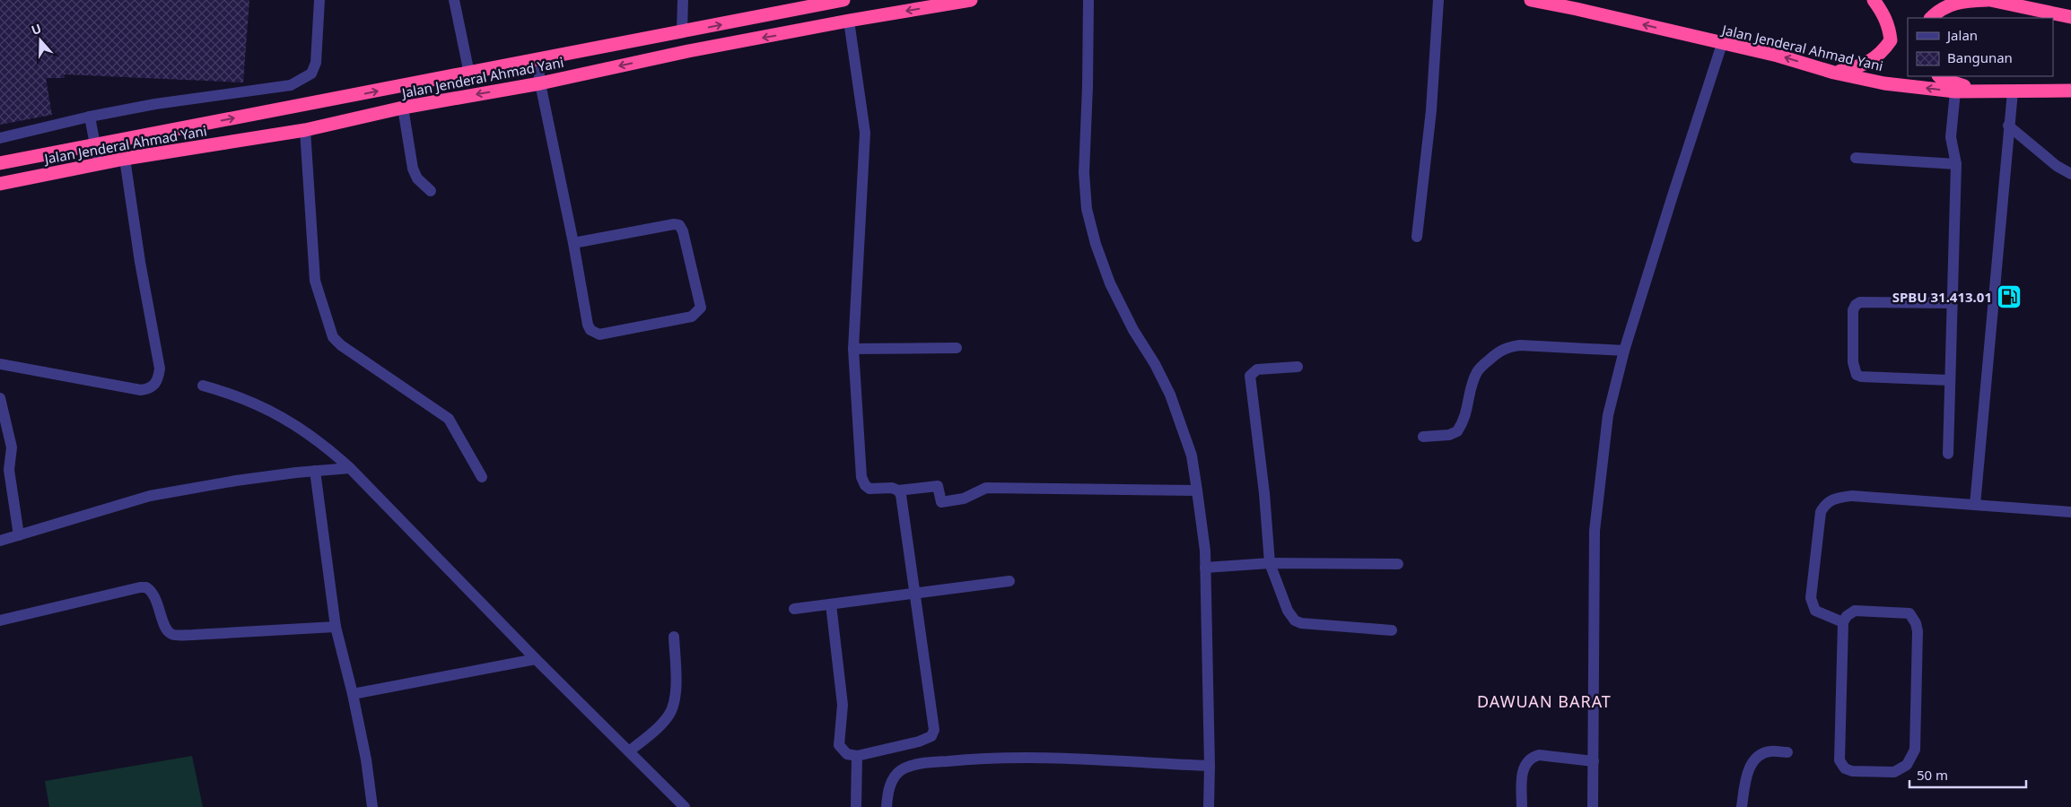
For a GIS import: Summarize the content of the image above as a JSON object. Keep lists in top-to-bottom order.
{
  "streets": {
    "highway": ["Jalan Jenderal Ahmad Yani"]
  },
  "districts": ["DAWUAN BARAT"],
  "places": {
    "fuel station": ["SPBU 31.413.01"]
  },
  "legend": ["Jalan", "Bangunan"],
  "scale_bar": "50 m",
  "north": "top"
}
